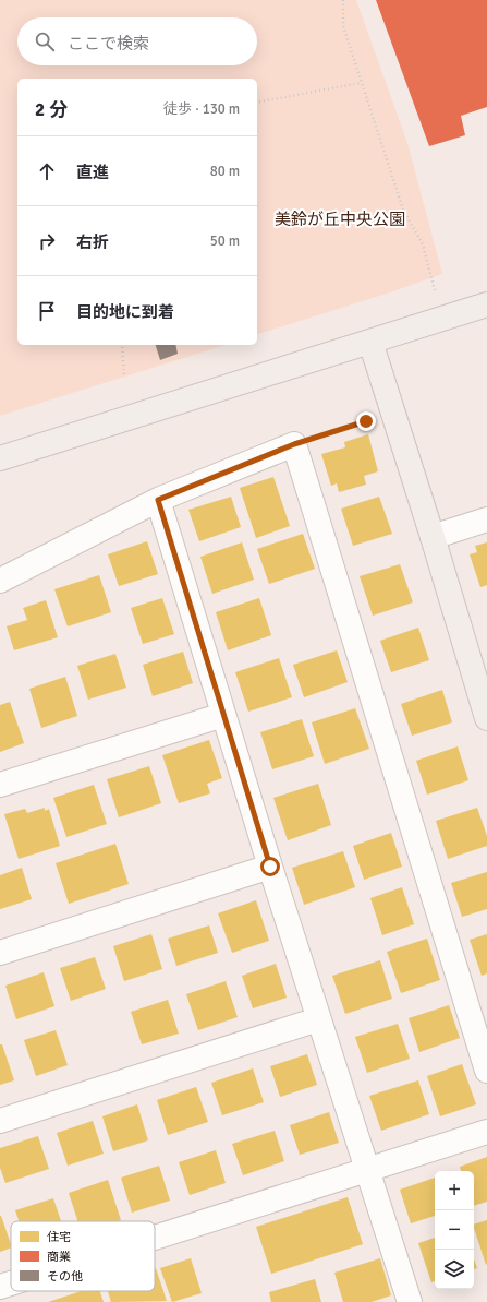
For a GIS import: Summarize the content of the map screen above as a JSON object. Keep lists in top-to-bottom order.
{
  "parks": ["美鈴が丘中央公園"],
  "legend": ["住宅", "商業", "その他"],
  "page": {
    "search": "ここで検索",
    "heading": ["2 分", "徒歩 · 130 m"],
    "list": [
      ["直進", "80 m"],
      ["右折", "50 m"],
      "目的地に到着"
    ],
    "map_buttons": ["+", "−"]
  }
}
